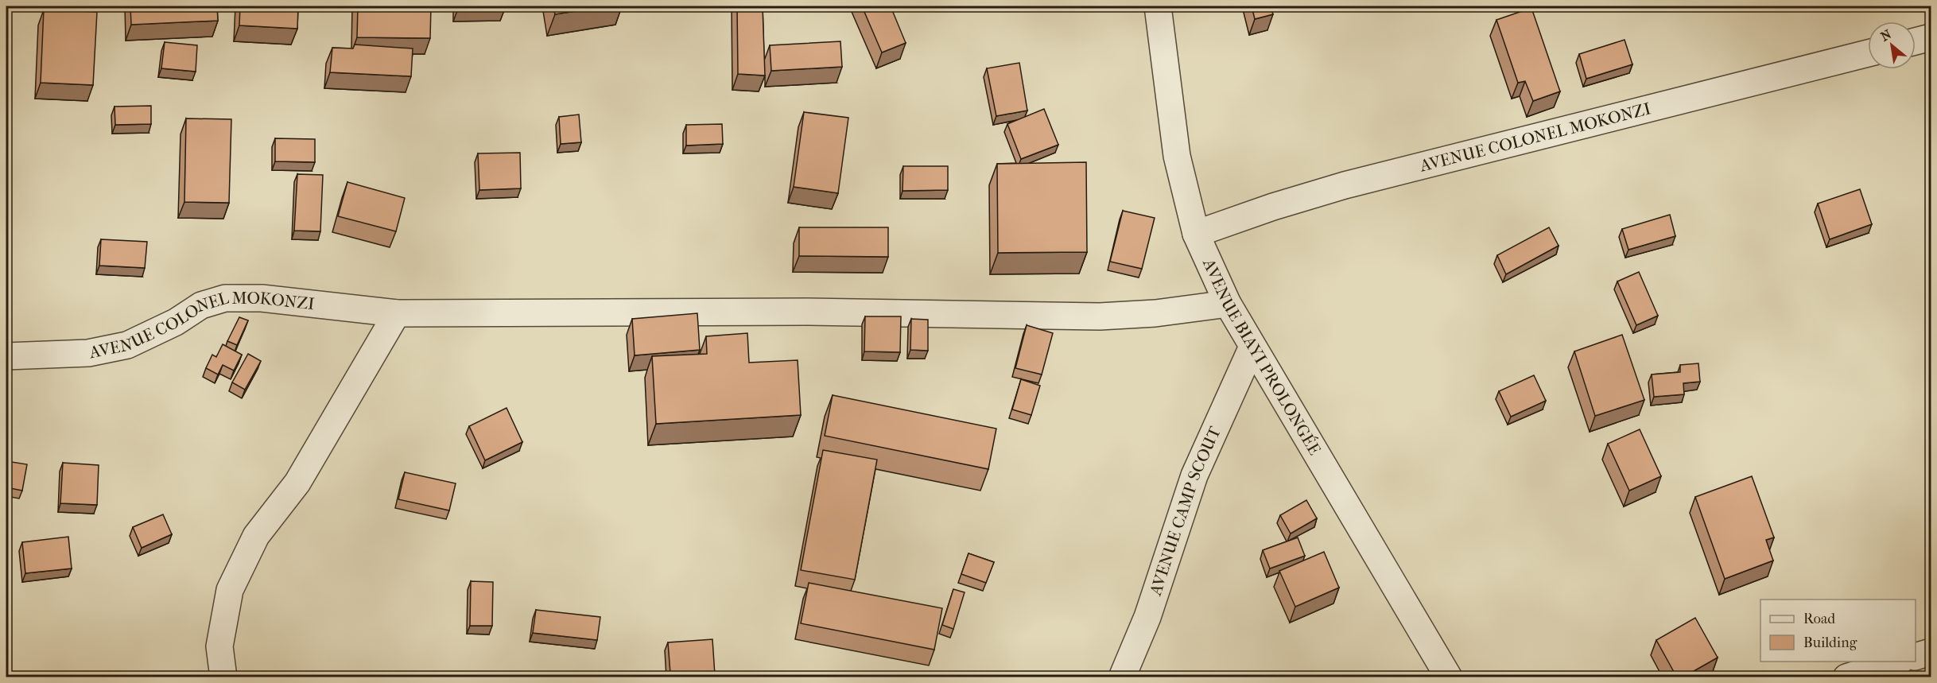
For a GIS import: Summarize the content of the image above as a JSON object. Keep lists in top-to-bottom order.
{
  "streets": {
    "street": ["AVENUE COLONEL MOKONZI", "AVENUE BIAYI PROLONGÉE", "AVENUE CAMP SCOUT"]
  },
  "crossings": [
    ["AVENUE COLONEL MOKONZI", "AVENUE BIAYI PROLONGÉE"],
    ["AVENUE BIAYI PROLONGÉE", "AVENUE CAMP SCOUT"]
  ],
  "legend": ["Road", "Building"],
  "north": "top left"
}
